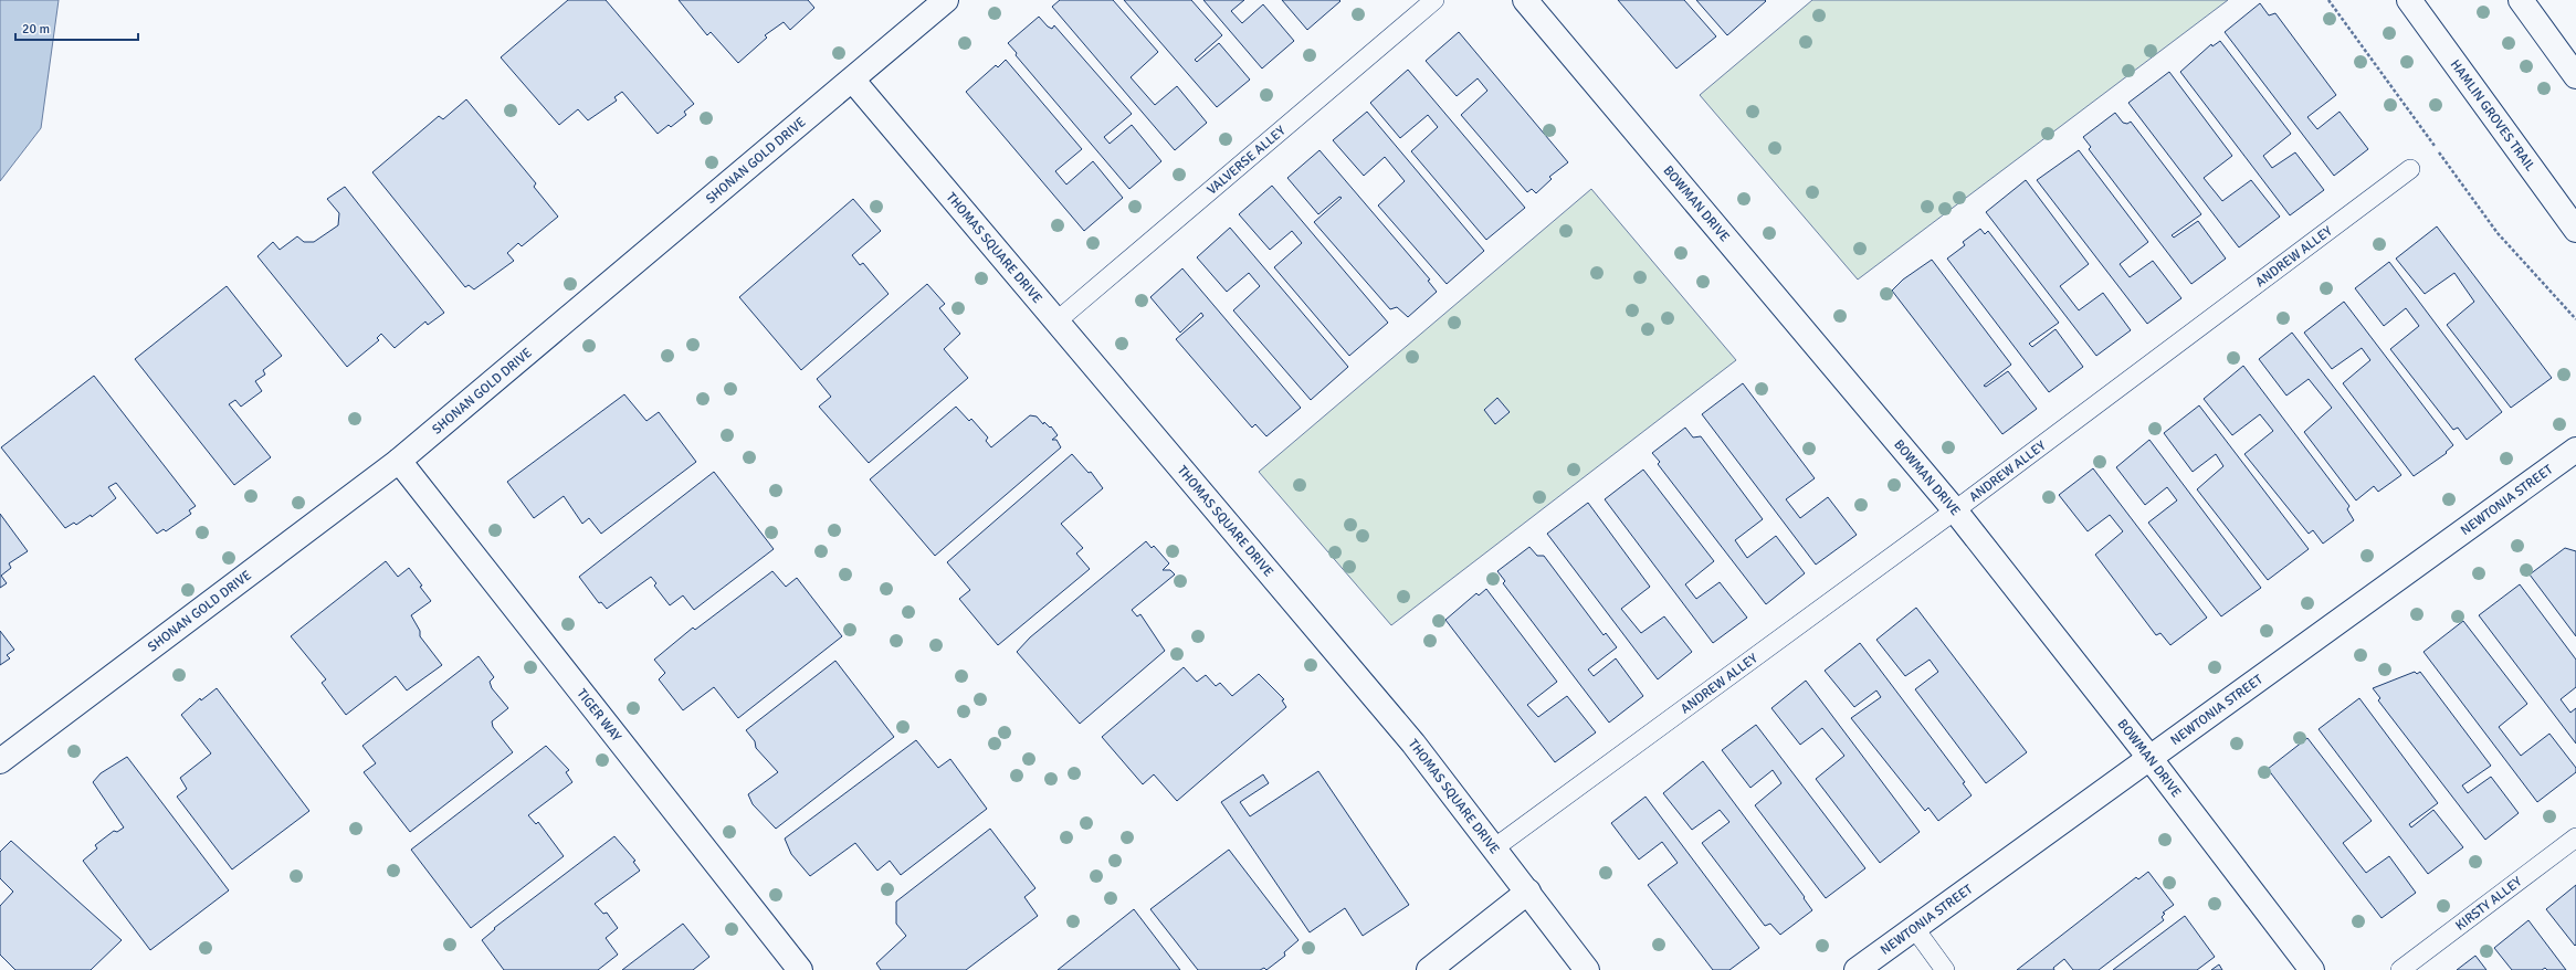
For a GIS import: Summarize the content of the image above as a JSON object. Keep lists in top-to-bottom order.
{
  "streets": {
    "street": [
      "HAMLIN GROVES TRAIL",
      "SHONAN GOLD DRIVE",
      "BOWMAN DRIVE",
      "THOMAS SQUARE DRIVE",
      "NEWTONIA STREET",
      "TIGER WAY"
    ],
    "lane": ["VALVERSE ALLEY", "ANDREW ALLEY", "KIRSTY ALLEY"]
  },
  "crossings": [
    ["VALVERSE ALLEY", "THOMAS SQUARE DRIVE"],
    ["SHONAN GOLD DRIVE", "THOMAS SQUARE DRIVE"],
    ["SHONAN GOLD DRIVE", "TIGER WAY"],
    ["BOWMAN DRIVE", "ANDREW ALLEY"],
    ["BOWMAN DRIVE", "NEWTONIA STREET"],
    ["THOMAS SQUARE DRIVE", "ANDREW ALLEY"]
  ],
  "scale_bar": "20 m"
}
